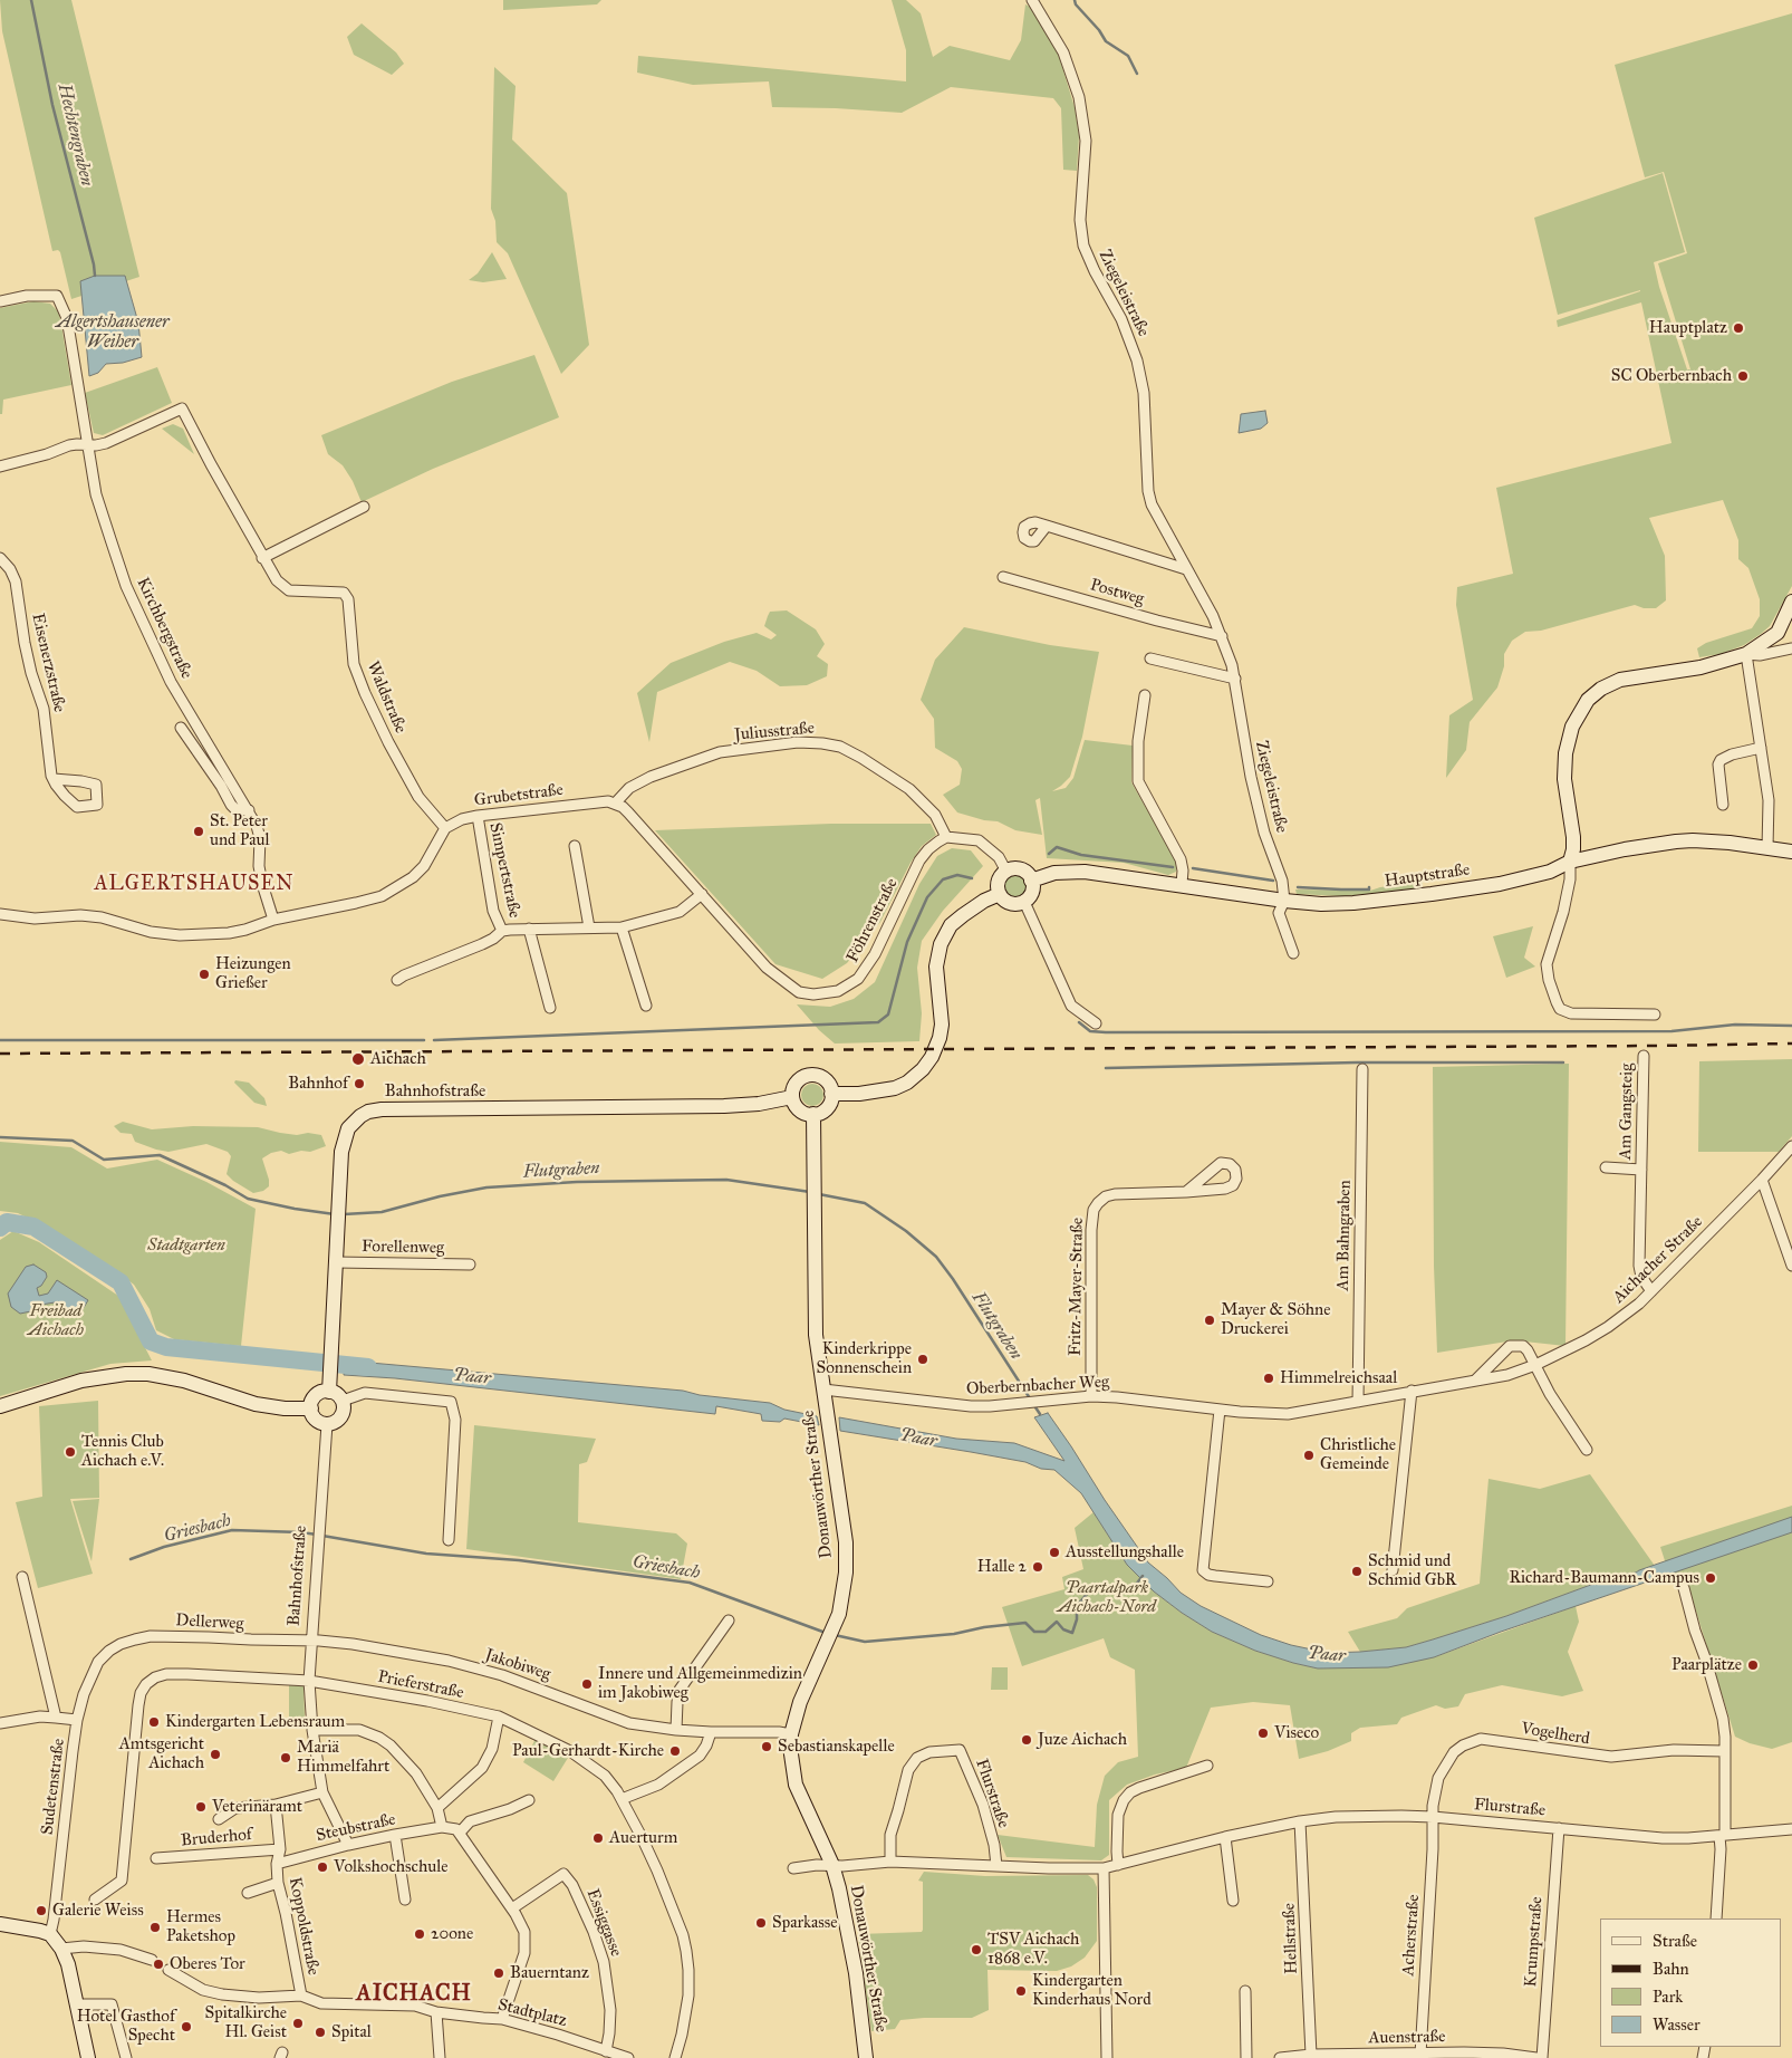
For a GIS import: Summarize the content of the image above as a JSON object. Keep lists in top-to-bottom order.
{
  "streets": {
    "main road": ["Hauptstraße", "Bahnhofstraße", "Donauwörther Straße"],
    "street": [
      "Ziegeleistraße",
      "Postweg",
      "Kirchbergstraße",
      "Eisenerzstraße",
      "Waldstraße",
      "Juliusstraße",
      "Grubetstraße",
      "Simpertstraße",
      "Föhrenstraße",
      "Am Gangsteig",
      "Am Bahngraben",
      "Forellenweg",
      "Aichacher Straße",
      "Fritz-Mayer-Straße",
      "Oberbernbacher Weg",
      "Dellerweg",
      "Jakobiweg",
      "Prieferstraße",
      "Vogelherd",
      "Sudetenstraße",
      "Flurstraße",
      "Steubstraße",
      "Bruderhof",
      "Essiggasse",
      "Koppoldstraße",
      "Acherstraße",
      "Hellstraße",
      "Krumpstraße",
      "Stadtplatz",
      "Auenstraße"
    ]
  },
  "crossings": [
    ["Ziegeleistraße", "Postweg"],
    ["Ziegeleistraße", "Hauptstraße"],
    ["Kirchbergstraße", "Waldstraße"],
    ["Waldstraße", "Grubetstraße"],
    ["Juliusstraße", "Grubetstraße"],
    ["Juliusstraße", "Föhrenstraße"],
    ["Grubetstraße", "Simpertstraße"],
    ["Grubetstraße", "Föhrenstraße"],
    ["Simpertstraße", "Föhrenstraße"],
    ["Bahnhofstraße", "Forellenweg"],
    ["Bahnhofstraße", "Donauwörther Straße"],
    ["Bahnhofstraße", "Dellerweg"],
    ["Bahnhofstraße", "Jakobiweg"],
    ["Bahnhofstraße", "Prieferstraße"],
    ["Bahnhofstraße", "Steubstraße"],
    ["Am Gangsteig", "Aichacher Straße"],
    ["Am Bahngraben", "Oberbernbacher Weg"],
    ["Aichacher Straße", "Oberbernbacher Weg"],
    ["Fritz-Mayer-Straße", "Oberbernbacher Weg"],
    ["Oberbernbacher Weg", "Donauwörther Straße"],
    ["Donauwörther Straße", "Jakobiweg"],
    ["Donauwörther Straße", "Flurstraße"],
    ["Dellerweg", "Jakobiweg"],
    ["Dellerweg", "Sudetenstraße"],
    ["Vogelherd", "Flurstraße"],
    ["Vogelherd", "Acherstraße"],
    ["Flurstraße", "Acherstraße"],
    ["Flurstraße", "Hellstraße"],
    ["Flurstraße", "Krumpstraße"],
    ["Steubstraße", "Koppoldstraße"],
    ["Bruderhof", "Koppoldstraße"],
    ["Essiggasse", "Stadtplatz"],
    ["Koppoldstraße", "Stadtplatz"],
    ["Acherstraße", "Auenstraße"],
    ["Hellstraße", "Auenstraße"]
  ],
  "districts": ["ALGERTSHAUSEN", "AICHACH"],
  "water": [
    "Hechtengraben",
    "Algertshausener Weiher",
    "Flutgraben",
    "Paar",
    "Griesbach"
  ],
  "parks": ["Stadtgarten", "Freibad Aichach", "Paartalpark Aichach-Nord"],
  "places": [
    "Hauptplatz",
    "SC Oberbernbach",
    "St. Peter und Paul",
    "Heizungen Grießer",
    "Aichach",
    "Bahnhof",
    "Mayer & Söhne Druckerei",
    "Kinderkrippe Sonnenschein",
    "Himmelreichsaal",
    "Tennis Club Aichach e.V.",
    "Christliche Gemeinde",
    "Ausstellungshalle",
    "Halle 2",
    "Schmid und Schmid GbR",
    "Richard-Baumann-Campus",
    "Paarplätze",
    "Innere und Allgemeinmedizin im Jakobiweg",
    "Kindergarten Lebensraum",
    "Viseco",
    "Juze Aichach",
    "Sebastianskapelle",
    "Paul-Gerhardt-Kirche",
    "Amtsgericht Aichach",
    "Mariä Himmelfahrt",
    "Veterinäramt",
    "Auerturm",
    "Volkshochschule",
    "Galerie Weiss",
    "Sparkasse",
    "Hermes Paketshop",
    "20one",
    "TSV Aichach 1868 e.V.",
    "Oberes Tor",
    "Bauerntanz",
    "Kindergarten Kinderhaus Nord",
    "Spitalkirche Hl. Geist",
    "Hotel Gasthof Specht",
    "Spital"
  ],
  "legend": [
    "Straße",
    "Bahn",
    "Park",
    "Wasser"
  ]
}
